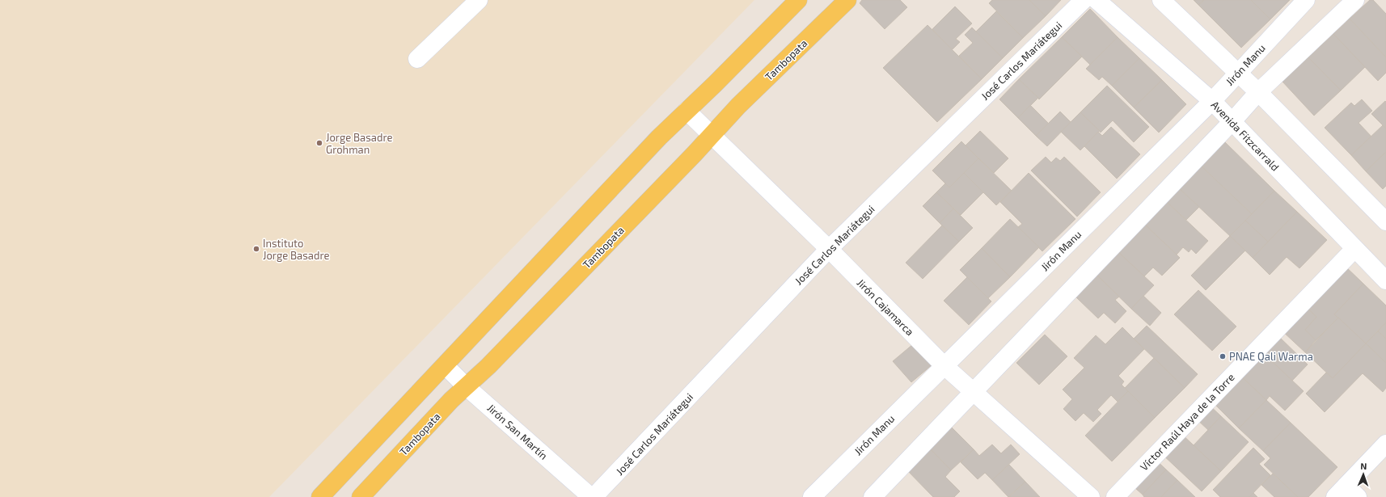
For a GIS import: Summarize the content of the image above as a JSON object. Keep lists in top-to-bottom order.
{
  "streets": {
    "main road": ["Tambopata"],
    "street": [
      "José Carlos Mariátegui",
      "Jirón Manu",
      "Avenida Fitzcarrald",
      "Jirón Cajamarca",
      "Víctor Raúl Haya de la Torre",
      "Jirón San Martín"
    ]
  },
  "crossings": [
    ["Tambopata", "Jirón Cajamarca"],
    ["Tambopata", "Jirón San Martín"],
    ["José Carlos Mariátegui", "Jirón Cajamarca"],
    ["Jirón Manu", "Avenida Fitzcarrald"],
    ["Jirón Manu", "Jirón Cajamarca"],
    ["Avenida Fitzcarrald", "Víctor Raúl Haya de la Torre"]
  ],
  "places": ["Jorge Basadre Grohman", "Instituto Jorge Basadre", "PNAE Qali Warma"],
  "north": "top"
}
